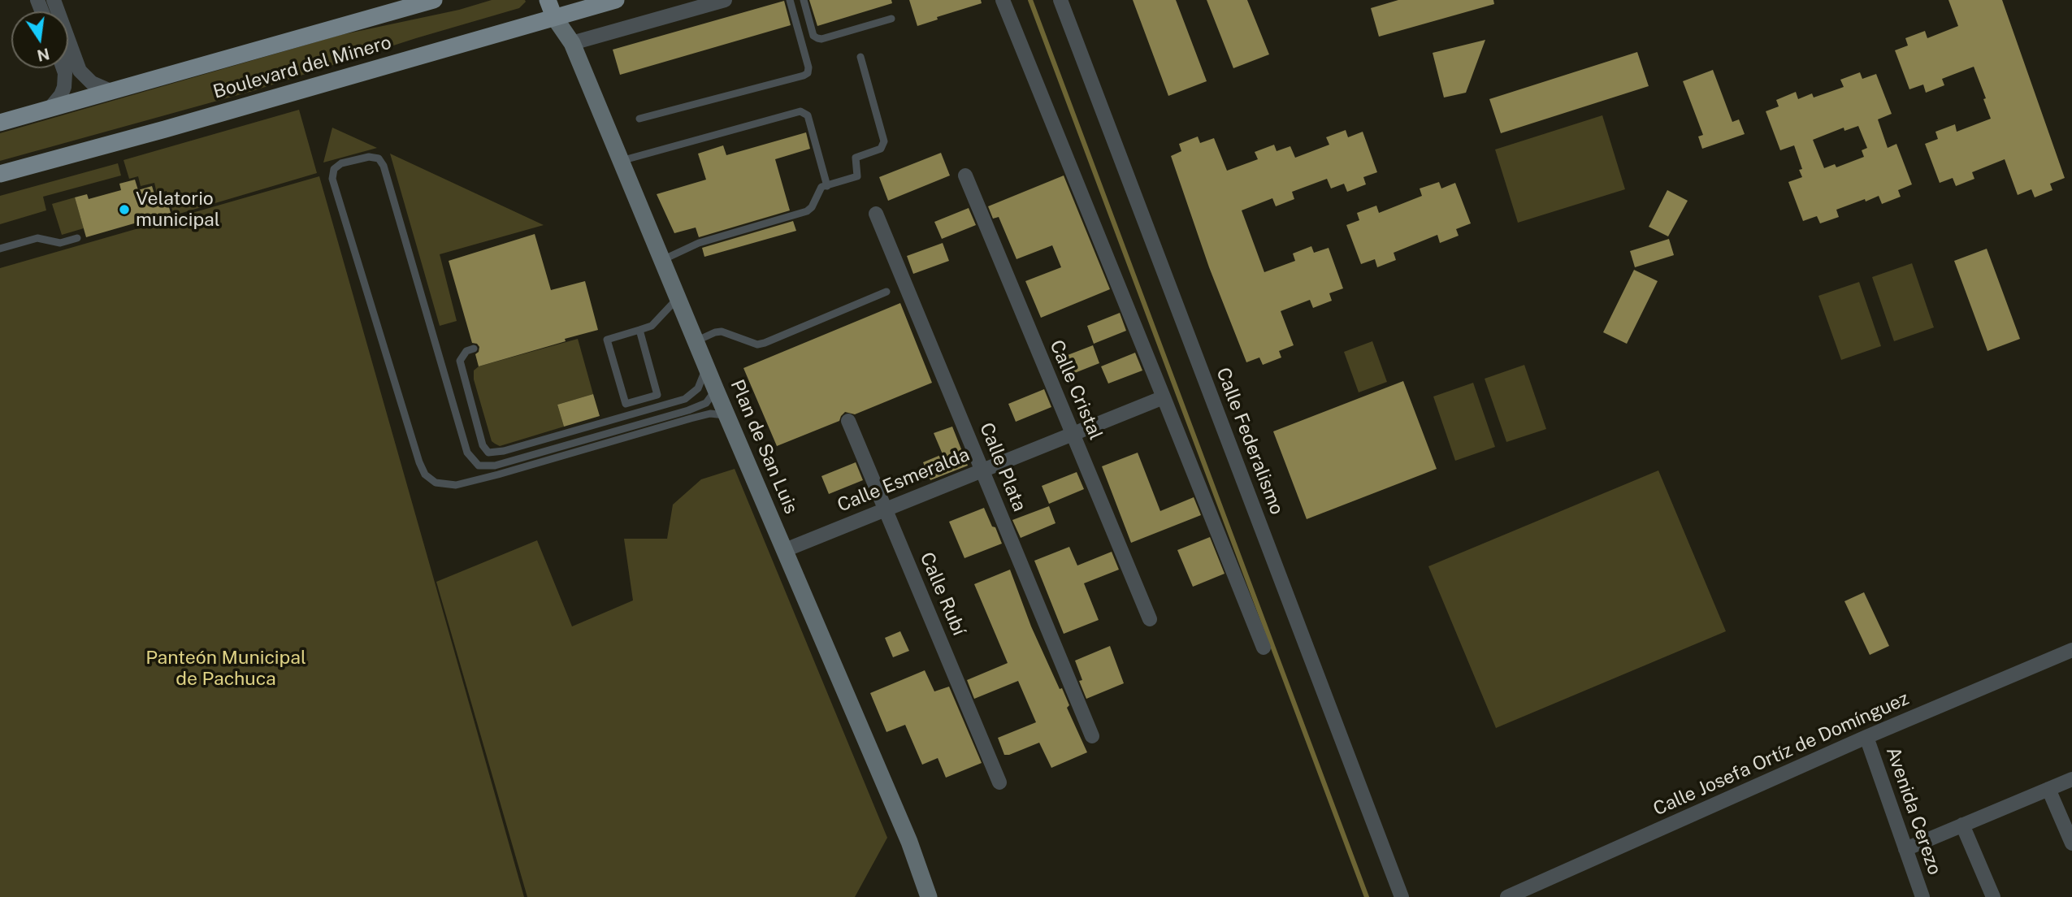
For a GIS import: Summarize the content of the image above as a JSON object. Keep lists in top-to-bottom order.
{
  "streets": {
    "main road": ["Boulevard del Minero"],
    "street": [
      "Calle Cristal",
      "Calle Federalismo",
      "Plan de San Luis",
      "Calle Plata",
      "Calle Esmeralda",
      "Calle Rubí",
      "Calle Josefa Ortíz de Domínguez",
      "Avenida Cerezo"
    ]
  },
  "crossings": [
    ["Boulevard del Minero", "Plan de San Luis"],
    ["Calle Cristal", "Calle Esmeralda"],
    ["Plan de San Luis", "Calle Esmeralda"],
    ["Calle Plata", "Calle Esmeralda"],
    ["Calle Esmeralda", "Calle Rubí"],
    ["Calle Josefa Ortíz de Domínguez", "Avenida Cerezo"]
  ],
  "parks": ["Panteón Municipal de Pachuca"],
  "places": ["Velatorio municipal"],
  "north": "bottom"
}
